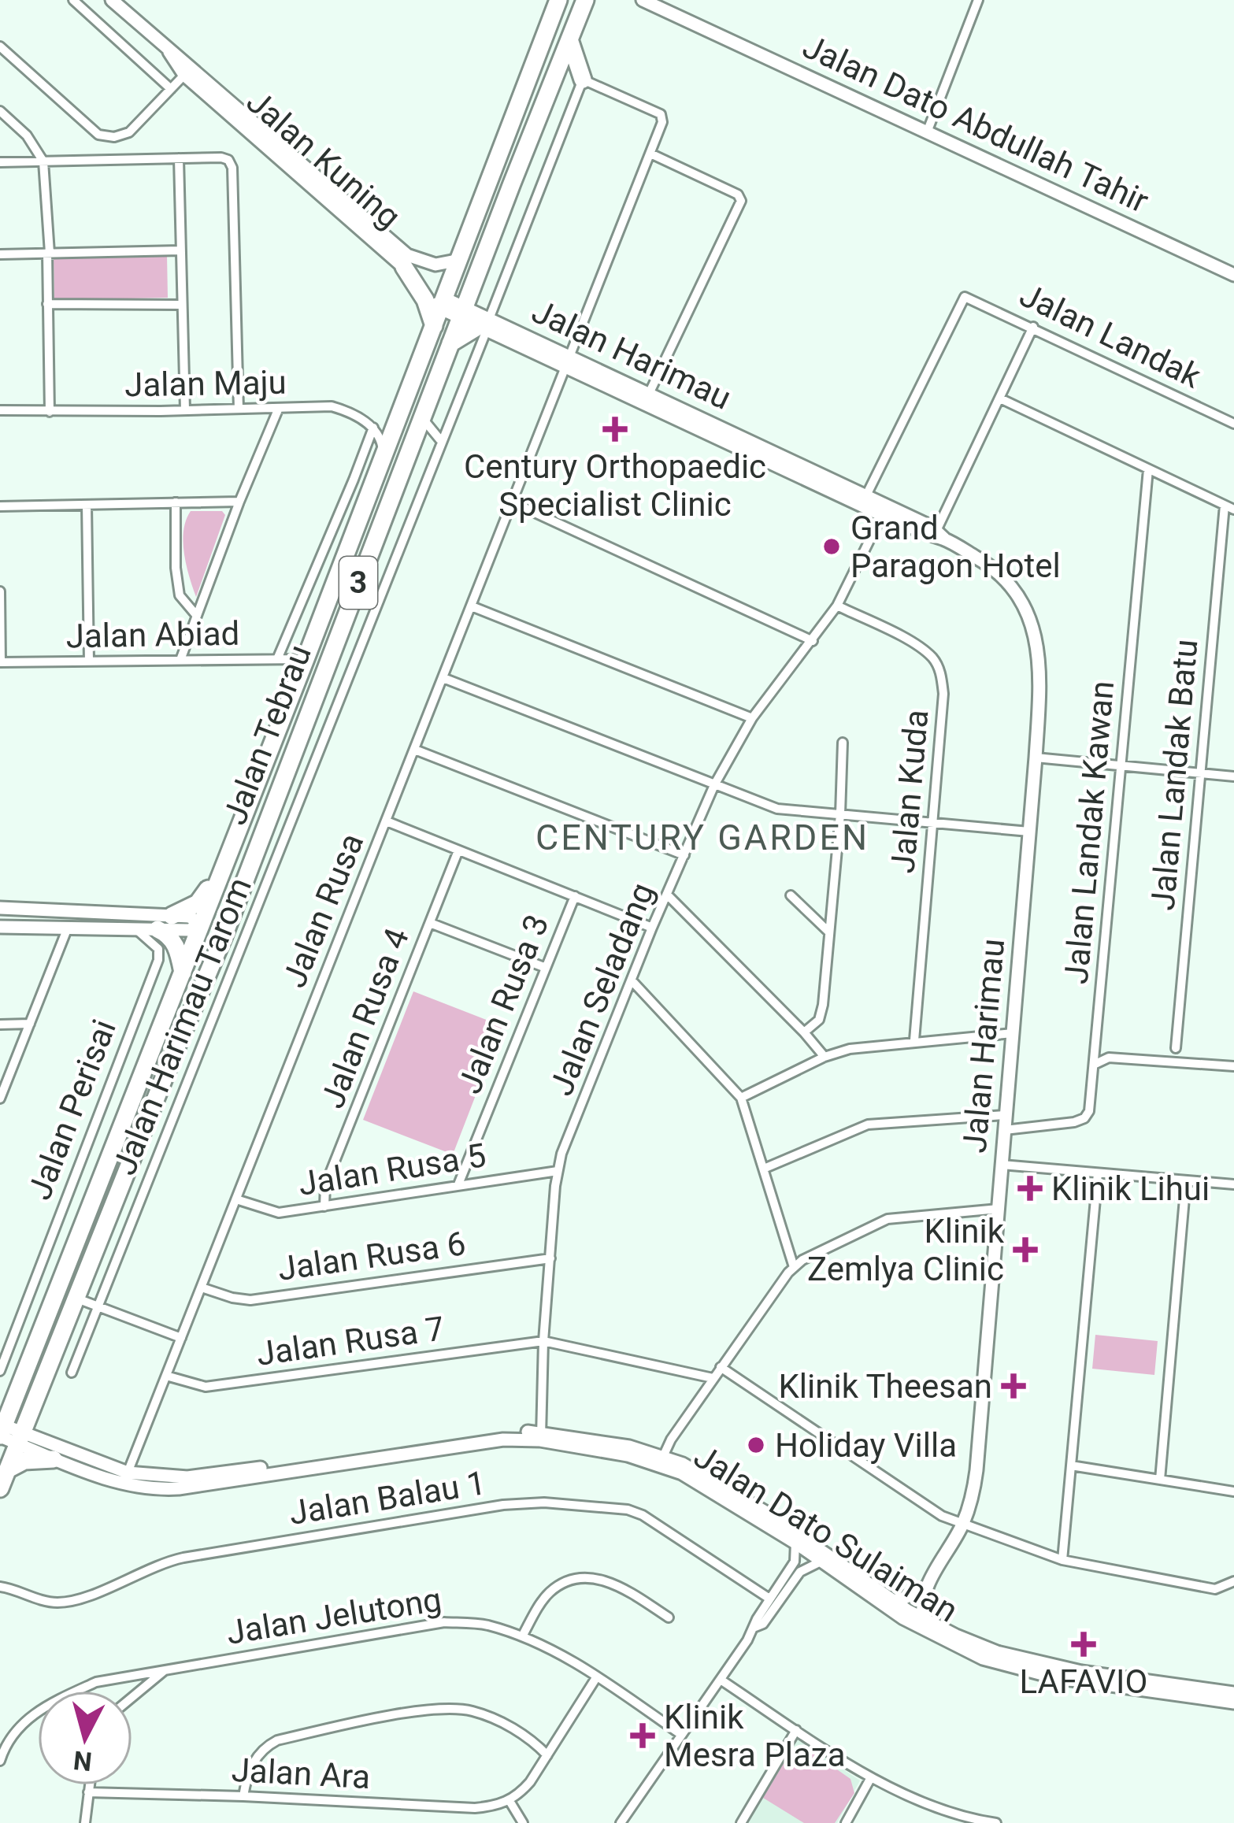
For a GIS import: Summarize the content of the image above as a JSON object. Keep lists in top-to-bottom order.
{
  "streets": {
    "highway": ["3", "Jalan Tebrau"],
    "street": [
      "Jalan Dato Abdullah Tahir",
      "Jalan Kuning",
      "Jalan Landak",
      "Jalan Harimau",
      "Jalan Maju",
      "Jalan Abiad",
      "Jalan Landak Batu",
      "Jalan Kuda",
      "Jalan Landak Kawan",
      "Jalan Rusa",
      "Jalan Seladang",
      "Jalan Rusa 3",
      "Jalan Rusa 4",
      "Jalan Harimau Tarom",
      "Jalan Perisai",
      "Jalan Rusa 5",
      "Jalan Rusa 6",
      "Jalan Rusa 7",
      "Jalan Balau 1",
      "Jalan Dato Sulaiman",
      "Jalan Jelutong",
      "Jalan Ara"
    ]
  },
  "crossings": [
    ["Jalan Kuning", "Jalan Harimau"],
    ["Jalan Kuning", "Jalan Tebrau"],
    ["Jalan Landak", "Jalan Harimau"],
    ["Jalan Harimau", "Jalan Tebrau"],
    ["Jalan Harimau", "Jalan Landak Kawan"],
    ["Jalan Harimau", "Jalan Rusa"],
    ["Jalan Harimau", "Jalan Seladang"],
    ["Jalan Harimau", "Jalan Harimau Tarom"],
    ["Jalan Harimau", "Jalan Dato Sulaiman"],
    ["Jalan Abiad", "Jalan Tebrau"],
    ["Jalan Tebrau", "Jalan Dato Sulaiman"],
    ["Jalan Kuda", "Jalan Seladang"],
    ["Jalan Rusa", "Jalan Harimau Tarom"],
    ["Jalan Rusa", "Jalan Rusa 5"],
    ["Jalan Rusa", "Jalan Rusa 6"],
    ["Jalan Rusa", "Jalan Rusa 7"],
    ["Jalan Rusa", "Jalan Dato Sulaiman"],
    ["Jalan Seladang", "Jalan Rusa 5"],
    ["Jalan Seladang", "Jalan Rusa 6"],
    ["Jalan Seladang", "Jalan Rusa 7"],
    ["Jalan Seladang", "Jalan Dato Sulaiman"],
    ["Jalan Rusa 3", "Jalan Rusa 5"],
    ["Jalan Rusa 4", "Jalan Rusa 5"]
  ],
  "districts": ["CENTURY GARDEN"],
  "places": {
    "health": [
      "Century Orthopaedic Specialist Clinic",
      "Klinik Lihui",
      "Klinik Zemlya Clinic",
      "Klinik Theesan",
      "LAFAVIO",
      "Klinik Mesra Plaza"
    ],
    "other": ["Grand Paragon Hotel", "Holiday Villa"]
  },
  "north": "bottom"
}
